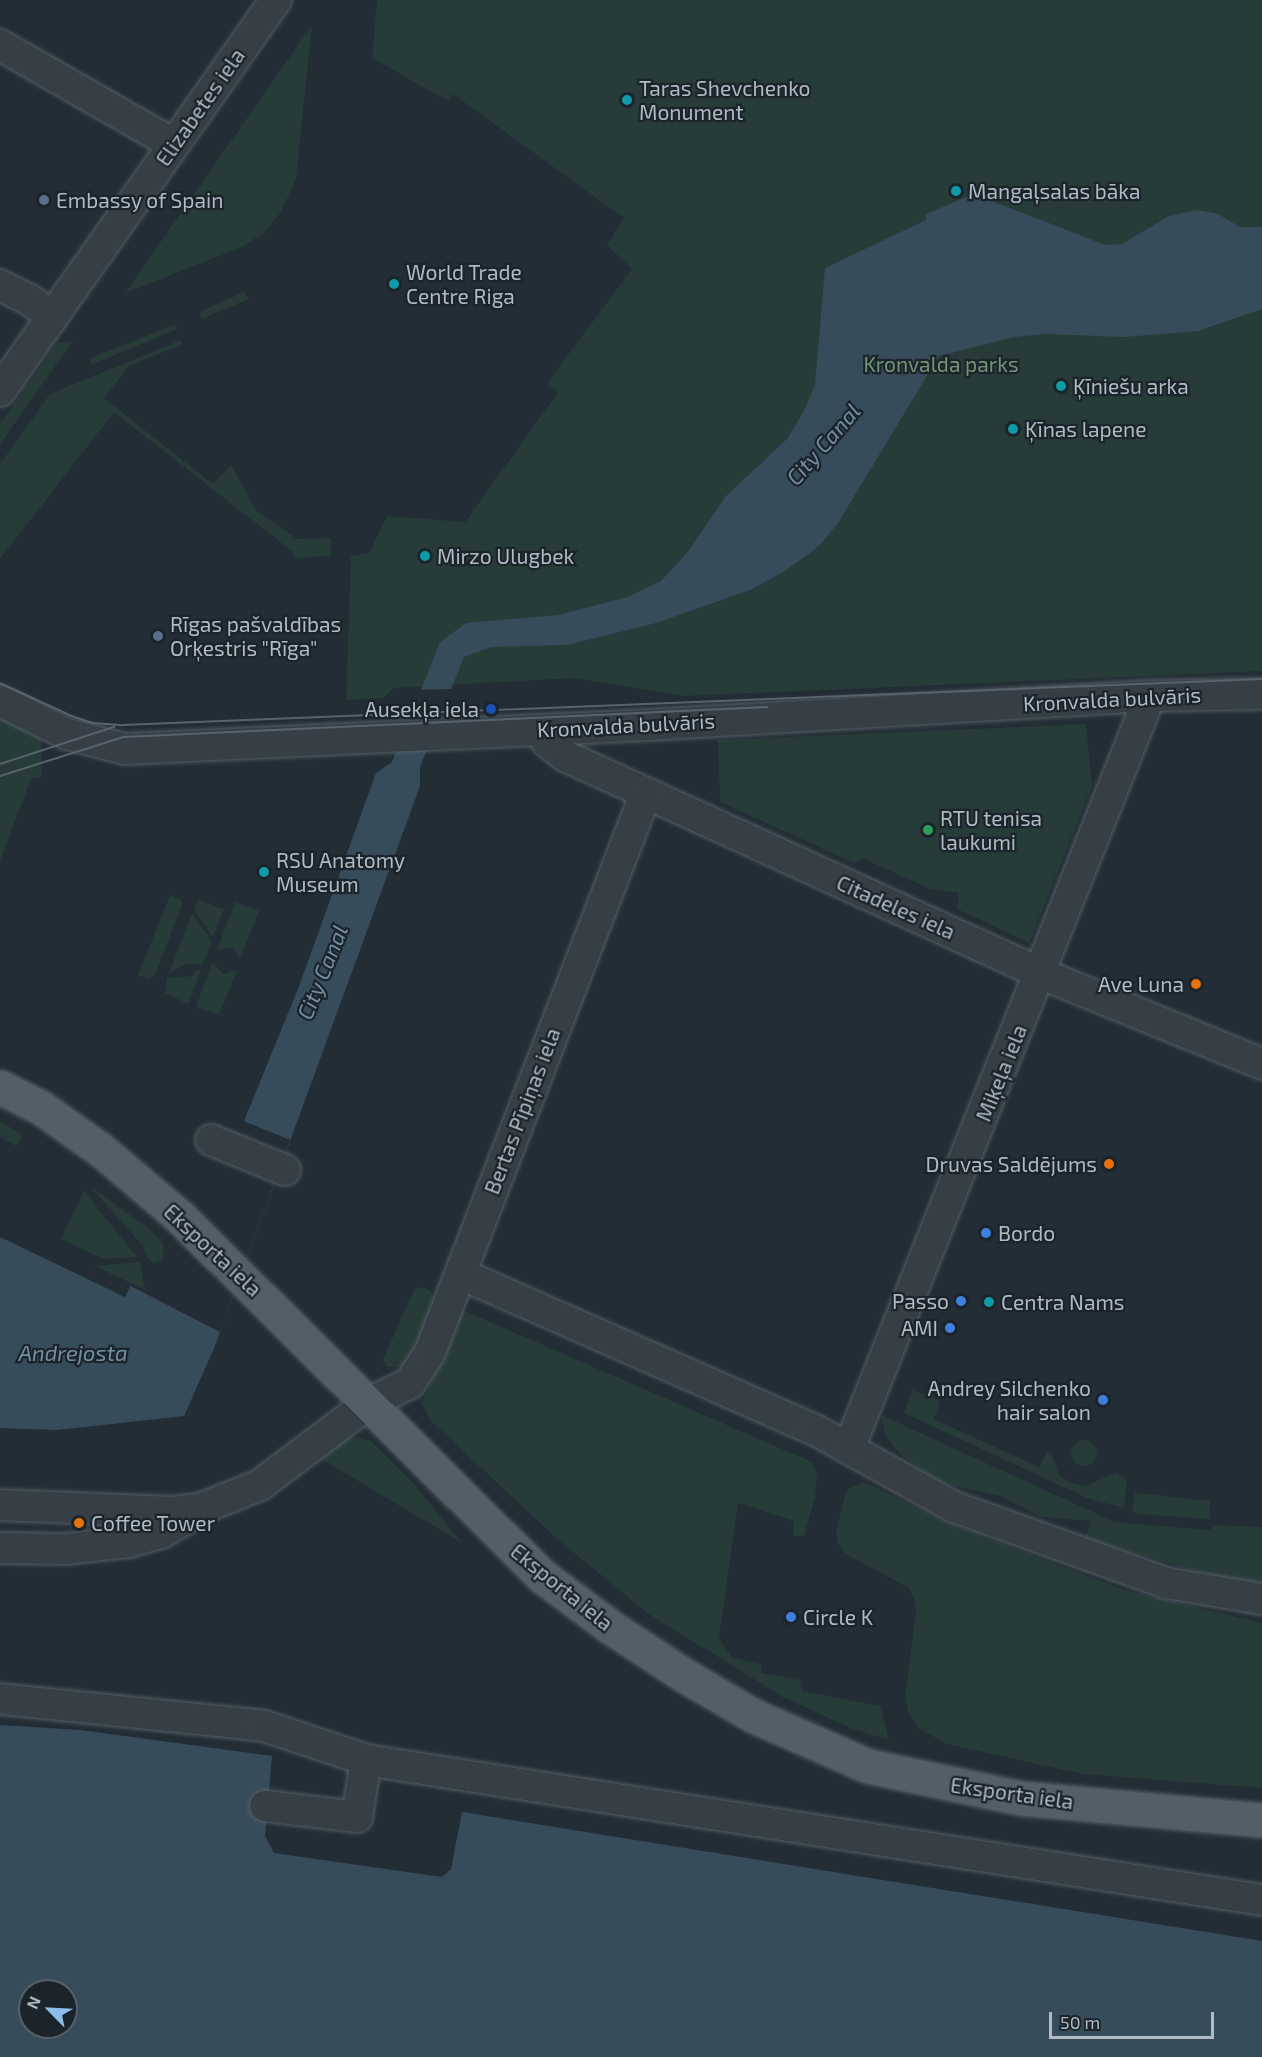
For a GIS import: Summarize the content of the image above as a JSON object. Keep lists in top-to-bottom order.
{
  "streets": {
    "main road": ["Eksporta iela"],
    "street": [
      "Elizabetes iela",
      "Kronvalda bulvāris",
      "Citadeles iela",
      "Miķeļa iela",
      "Bertas Pīpiņas iela"
    ]
  },
  "crossings": [
    ["Kronvalda bulvāris", "Citadeles iela"],
    ["Kronvalda bulvāris", "Miķeļa iela"],
    ["Citadeles iela", "Miķeļa iela"],
    ["Citadeles iela", "Bertas Pīpiņas iela"],
    ["Bertas Pīpiņas iela", "Eksporta iela"]
  ],
  "water": ["City Canal", "Andrejosta"],
  "parks": ["Kronvalda parks"],
  "places": [
    "Taras Shevchenko Monument",
    "Mangaļsalas bāka",
    "Embassy of Spain",
    "World Trade Centre Riga",
    "Ķīniešu arka",
    "Ķīnas lapene",
    "Mirzo Ulugbek",
    "Rīgas pašvaldības Orķestris \"Rīga\"",
    "Ausekļa iela",
    "RTU tenisa laukumi",
    "RSU Anatomy Museum",
    "Ave Luna",
    "Druvas Saldējums",
    "Bordo",
    "Passo",
    "Centra Nams",
    "AMI",
    "Andrey Silchenko hair salon",
    "Coffee Tower",
    "Circle K"
  ],
  "scale_bar": "50 m",
  "north": "top left"
}
